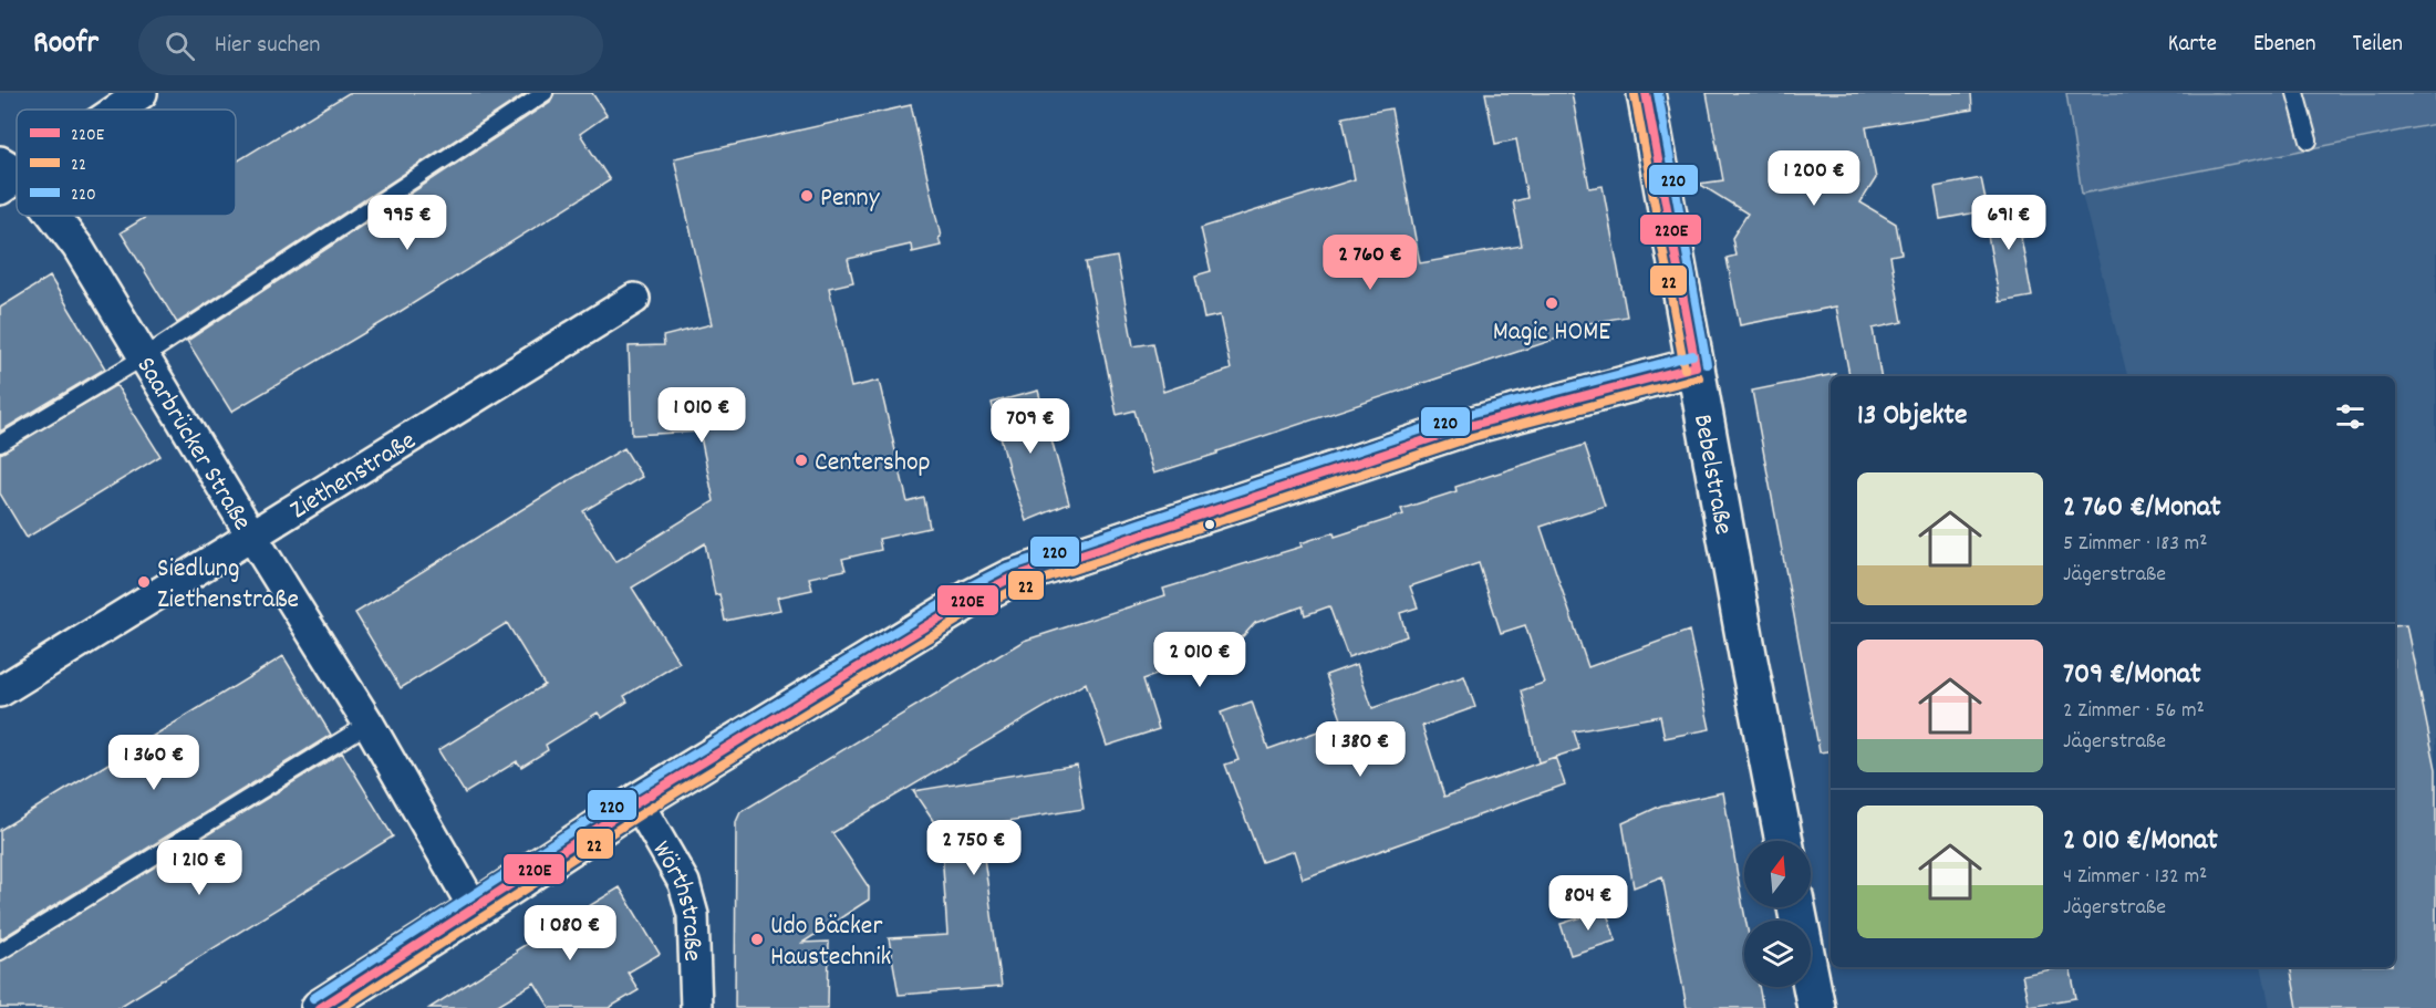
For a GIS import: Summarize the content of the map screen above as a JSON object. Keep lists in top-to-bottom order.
{
  "streets": {
    "street": [
      "Saarbrücker Straße",
      "Bebelstraße",
      "Ziethenstraße",
      "Wörthstraße"
    ]
  },
  "crossings": [
    ["Saarbrücker Straße", "Ziethenstraße"]
  ],
  "places": [
    "Penny",
    "Magic HOME",
    "Centershop",
    "Siedlung Ziethenstraße",
    "Udo Bäcker Haustechnik"
  ],
  "lines": ["transit line 220E", "transit line 220", "transit line 22"],
  "legend": ["220E", "22", "220"],
  "north": "top",
  "page": {
    "header": "Roofr",
    "search": "Hier suchen",
    "nav": ["Karte", "Ebenen", "Teilen"],
    "price": [
      "1 200 €",
      "995 €",
      "691 €",
      "2 760 €",
      "1 010 €",
      "709 €",
      "2 010 €",
      "1 380 €",
      "1 360 €",
      "2 750 €",
      "1 210 €",
      "804 €",
      "1 080 €"
    ],
    "heading": "13 Objekte",
    "list": [
      {
        "name": "2 760 €/Monat",
        "note": "5 Zimmer · 183 m² · Jägerstraße"
      },
      {
        "name": "709 €/Monat",
        "note": "2 Zimmer · 56 m² · Jägerstraße"
      },
      {
        "name": "2 010 €/Monat",
        "note": "4 Zimmer · 132 m² · Jägerstraße"
      }
    ]
  }
}
